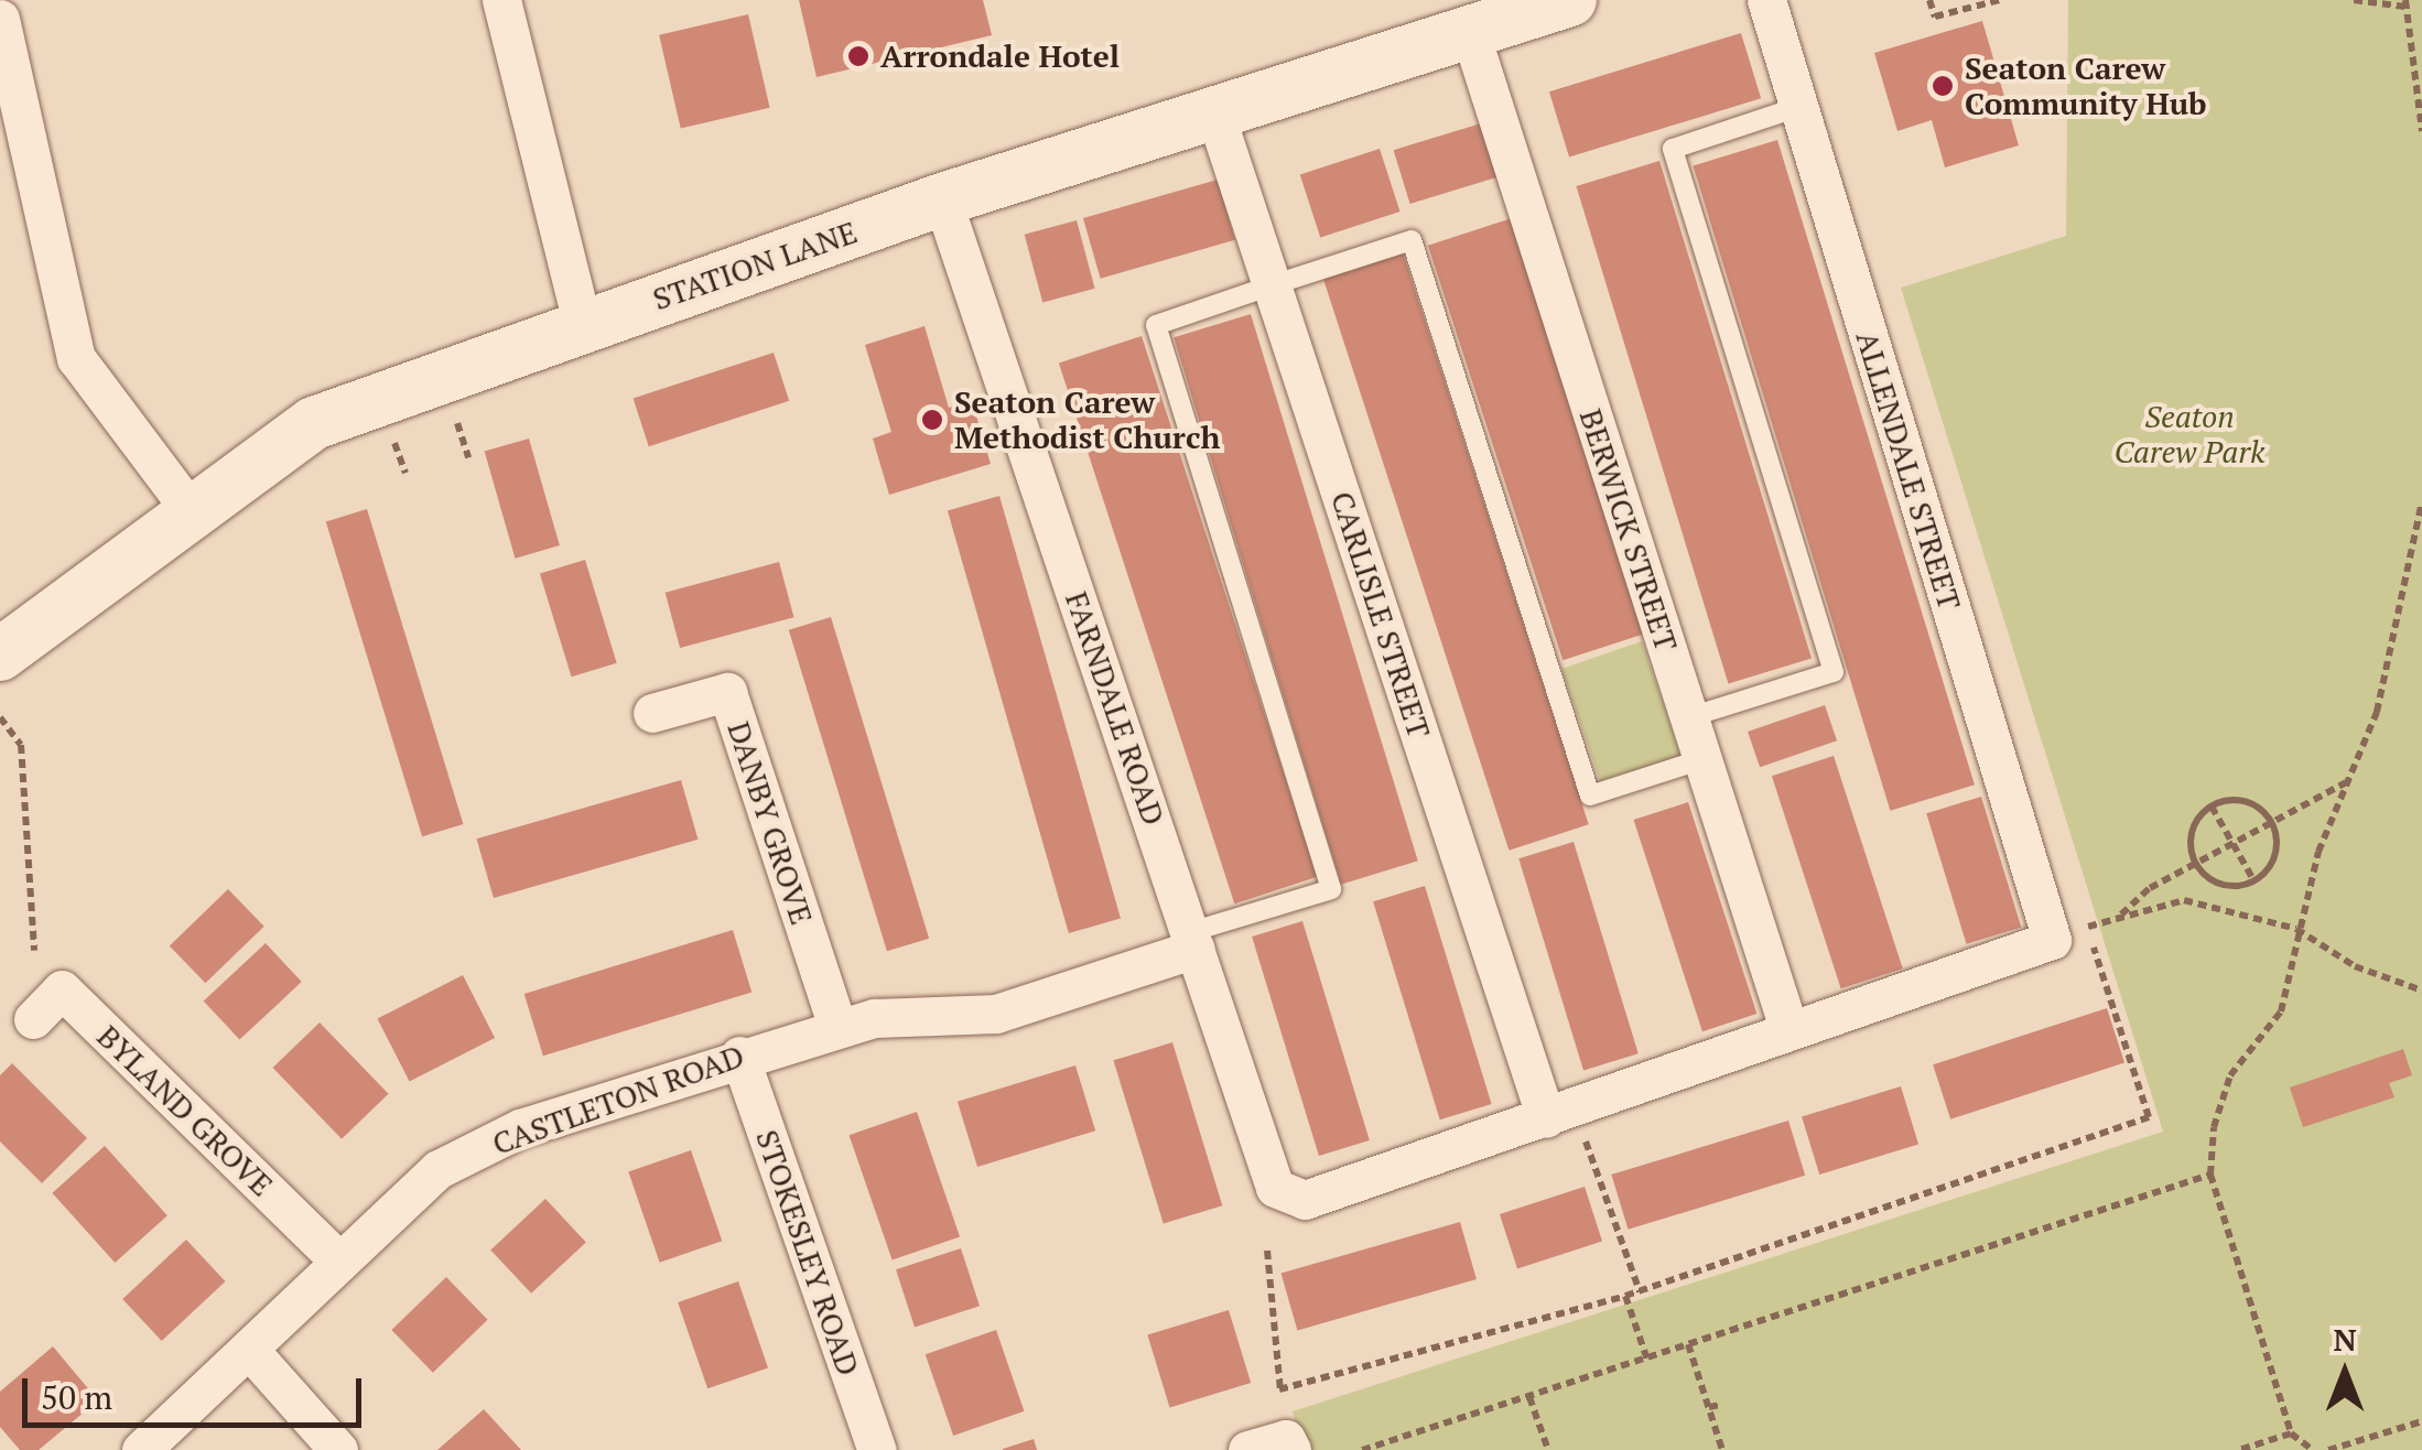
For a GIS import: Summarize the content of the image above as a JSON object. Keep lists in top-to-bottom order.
{
  "streets": {
    "main road": ["STATION LANE"],
    "street": [
      "ALLENDALE STREET",
      "BERWICK STREET",
      "CARLISLE STREET",
      "FARNDALE ROAD",
      "DANBY GROVE",
      "CASTLETON ROAD",
      "BYLAND GROVE",
      "STOKESLEY ROAD"
    ]
  },
  "crossings": [
    ["STATION LANE", "BERWICK STREET"],
    ["STATION LANE", "CARLISLE STREET"],
    ["STATION LANE", "FARNDALE ROAD"],
    ["CARLISLE STREET", "FARNDALE ROAD"],
    ["FARNDALE ROAD", "CASTLETON ROAD"],
    ["DANBY GROVE", "CASTLETON ROAD"],
    ["CASTLETON ROAD", "BYLAND GROVE"],
    ["CASTLETON ROAD", "STOKESLEY ROAD"]
  ],
  "parks": ["Seaton Carew Park"],
  "places": ["Arrondale Hotel", "Seaton Carew Community Hub", "Seaton Carew Methodist Church"],
  "scale_bar": "50 m",
  "north": "top"
}
